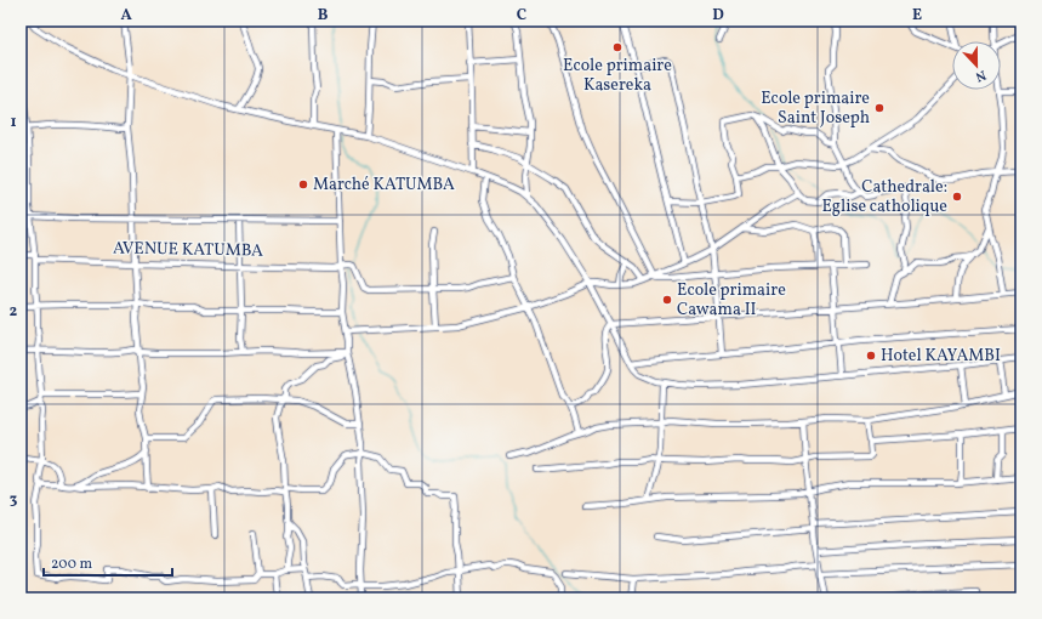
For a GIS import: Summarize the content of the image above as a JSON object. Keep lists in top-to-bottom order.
{
  "streets": {
    "street": ["AVENUE KATUMBA"]
  },
  "places": [
    "Ecole primaire Kasereka",
    "Ecole primaire Saint Joseph",
    "Marché KATUMBA",
    "Cathedrale: Eglise catholique",
    "Ecole primaire Cawama II",
    "Hotel KAYAMBI"
  ],
  "scale_bar": "200 m",
  "north": "bottom",
  "grid": {
    "columns": [
      "A",
      "B",
      "C",
      "D",
      "E"
    ],
    "rows": ["1", "2", "3"]
  }
}
